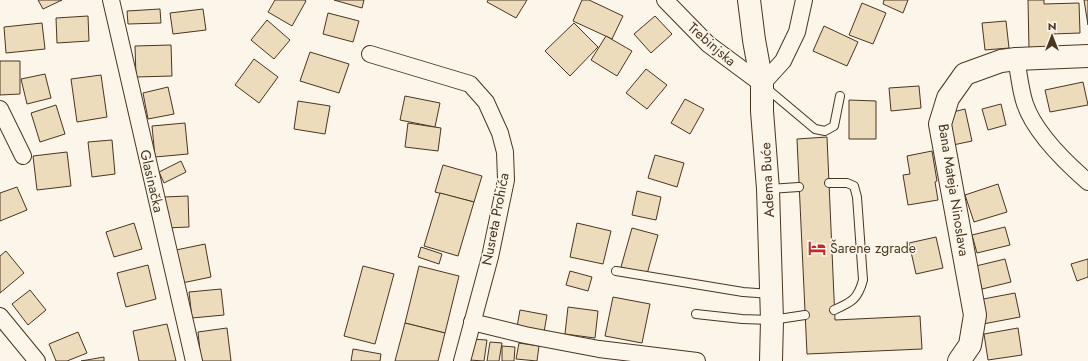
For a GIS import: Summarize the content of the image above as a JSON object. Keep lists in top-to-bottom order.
{
  "streets": {
    "street": [
      "Trebinjska",
      "Adema Buće",
      "Glasinačka",
      "Bana Mateja Ninoslava",
      "Nusreta Prohića"
    ]
  },
  "crossings": [
    ["Trebinjska", "Adema Buće"]
  ],
  "places": {
    "hotel": ["Šarene zgrade"]
  },
  "north": "top"
}
